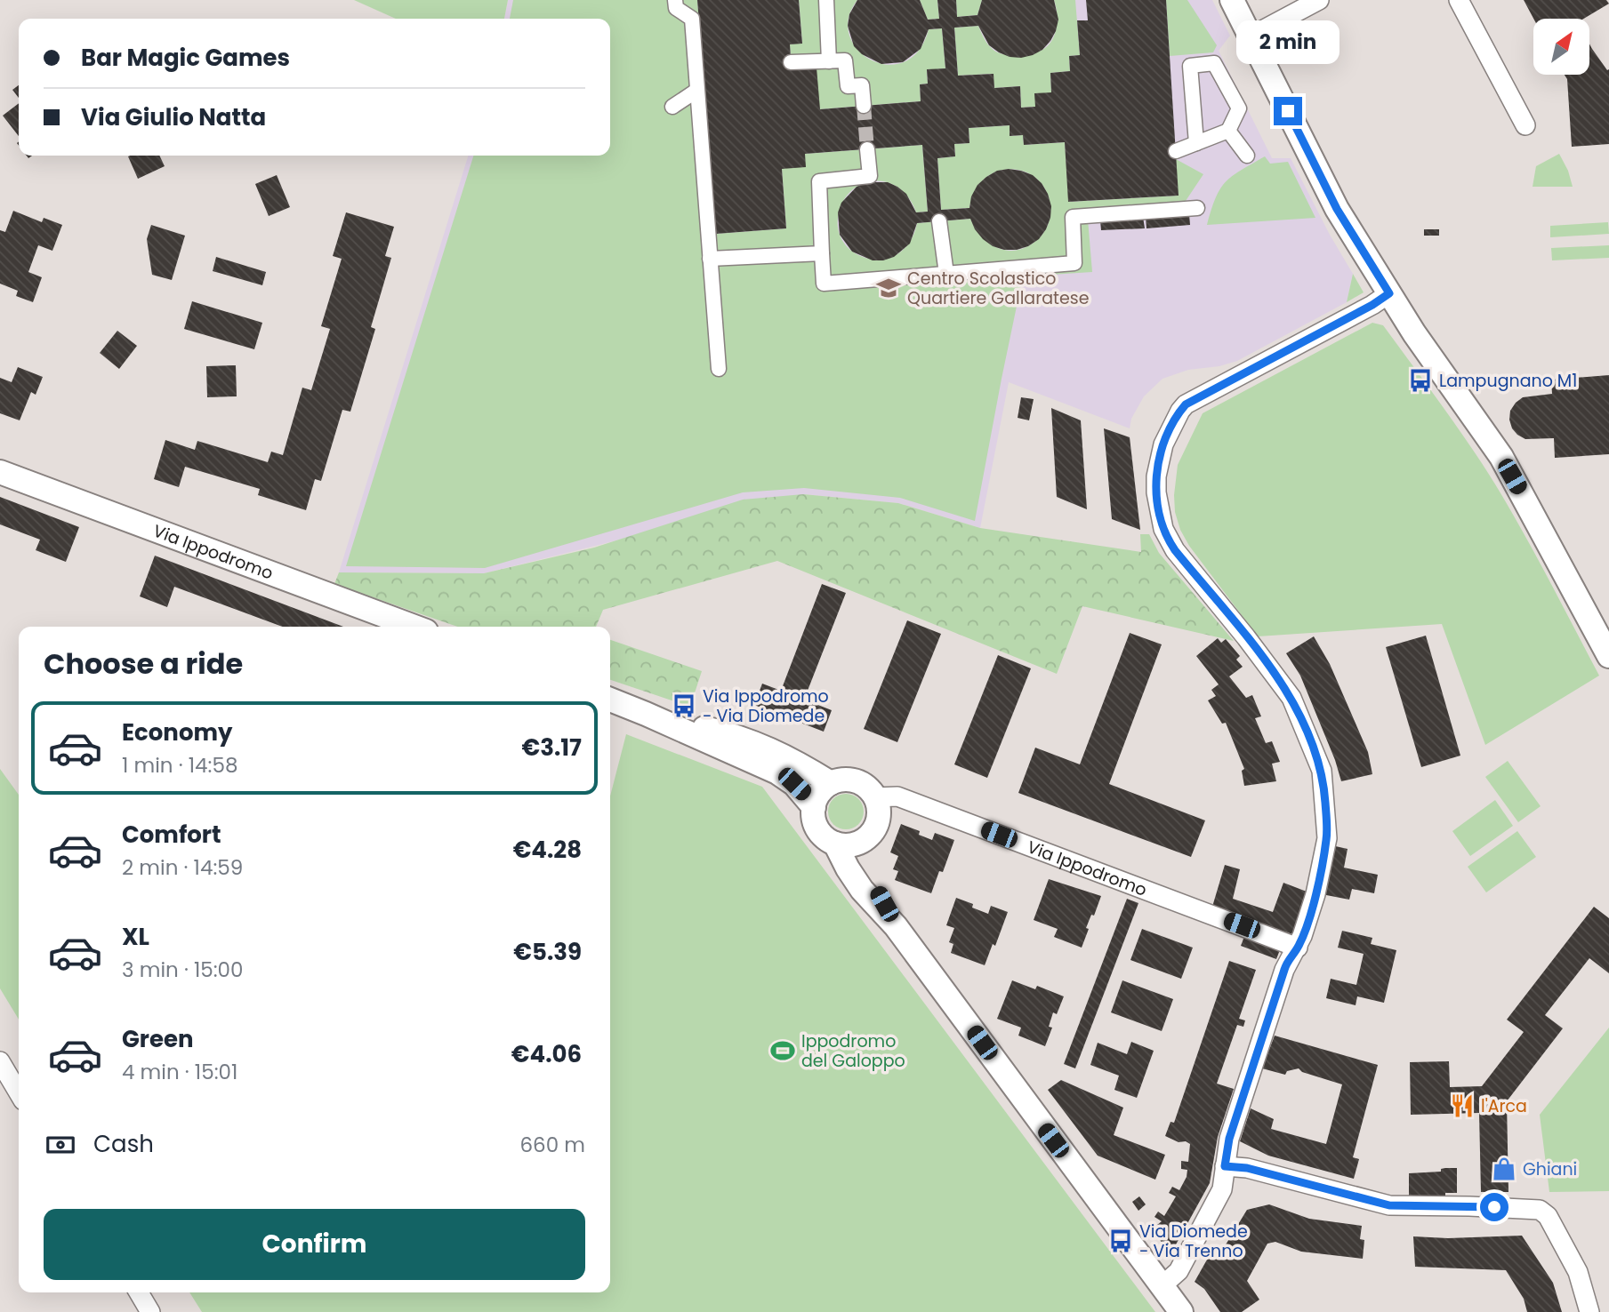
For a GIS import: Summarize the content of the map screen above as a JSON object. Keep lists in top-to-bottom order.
{
  "streets": {
    "street": ["Via Ippodromo"]
  },
  "places": {
    "school or university": ["Centro Scolastico Quartiere Gallaratese"],
    "bus stop": ["Lampugnano M1", "Via Ippodromo - Via Diomede", "Via Diomede - Via Trenno"],
    "sports": ["Ippodromo del Galoppo"],
    "restaurant": ["l'Arca"],
    "shop": ["Ghiani"]
  },
  "north": "top right",
  "page": {
    "banner": ["Bar Magic Games", "Via Giulio Natta"],
    "bubble": "2 min",
    "heading": "Choose a ride",
    "list": [
      {
        "name": "Economy",
        "note": "1 min · 14:58",
        "value": "€3.17"
      },
      {
        "name": "Comfort",
        "note": "2 min · 14:59",
        "value": "€4.28"
      },
      {
        "name": "XL",
        "note": "3 min · 15:00",
        "value": "€5.39"
      },
      {
        "name": "Green",
        "note": "4 min · 15:01",
        "value": "€4.06"
      }
    ],
    "pay": ["Cash", "660 m"],
    "buttons": "Confirm"
  }
}
